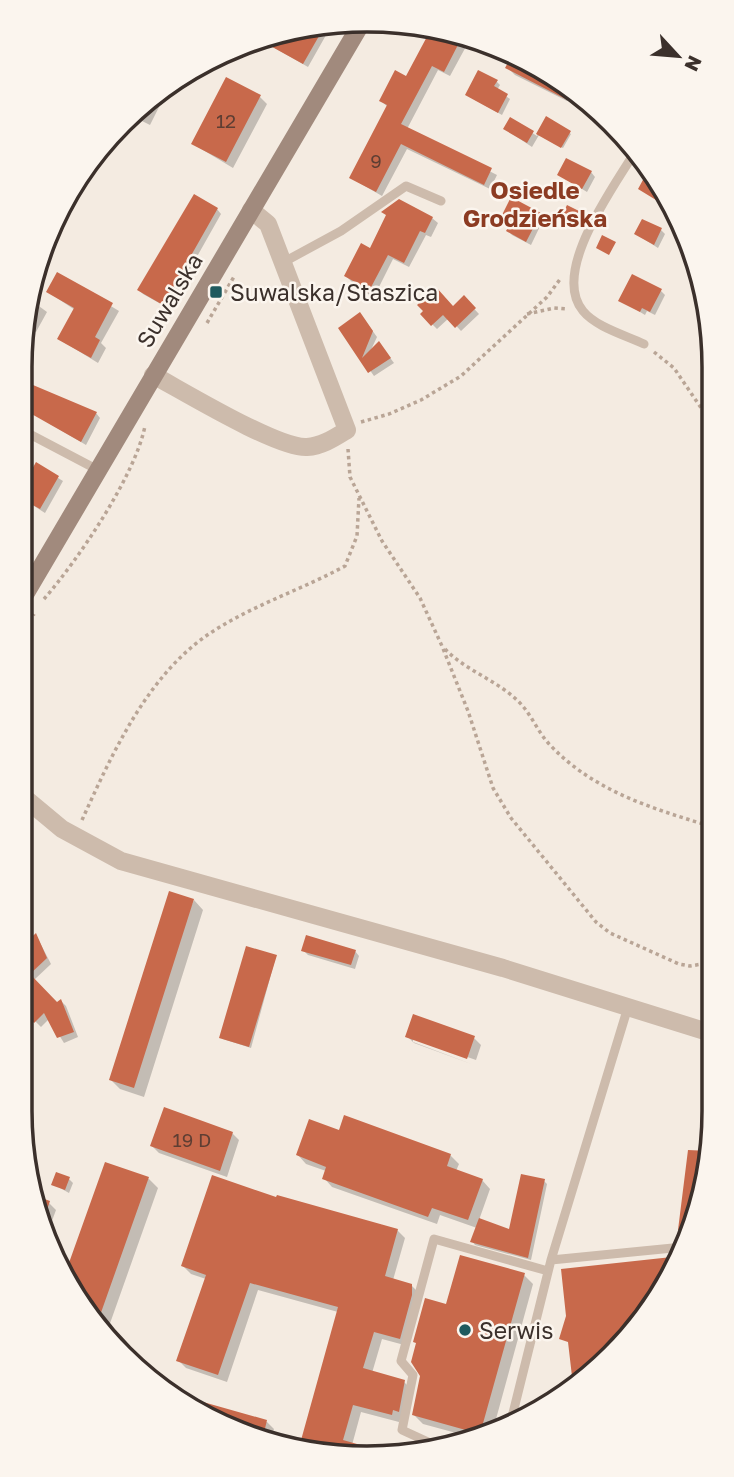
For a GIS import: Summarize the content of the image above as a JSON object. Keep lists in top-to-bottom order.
{
  "streets": {
    "street": ["Suwalska"]
  },
  "districts": ["Osiedle Grodzieńska"],
  "places": {
    "transit": ["Suwalska/Staszica"],
    "other": ["Serwis"]
  },
  "house_numbers": ["12", "9", "19 D"],
  "north": "bottom right"
}
